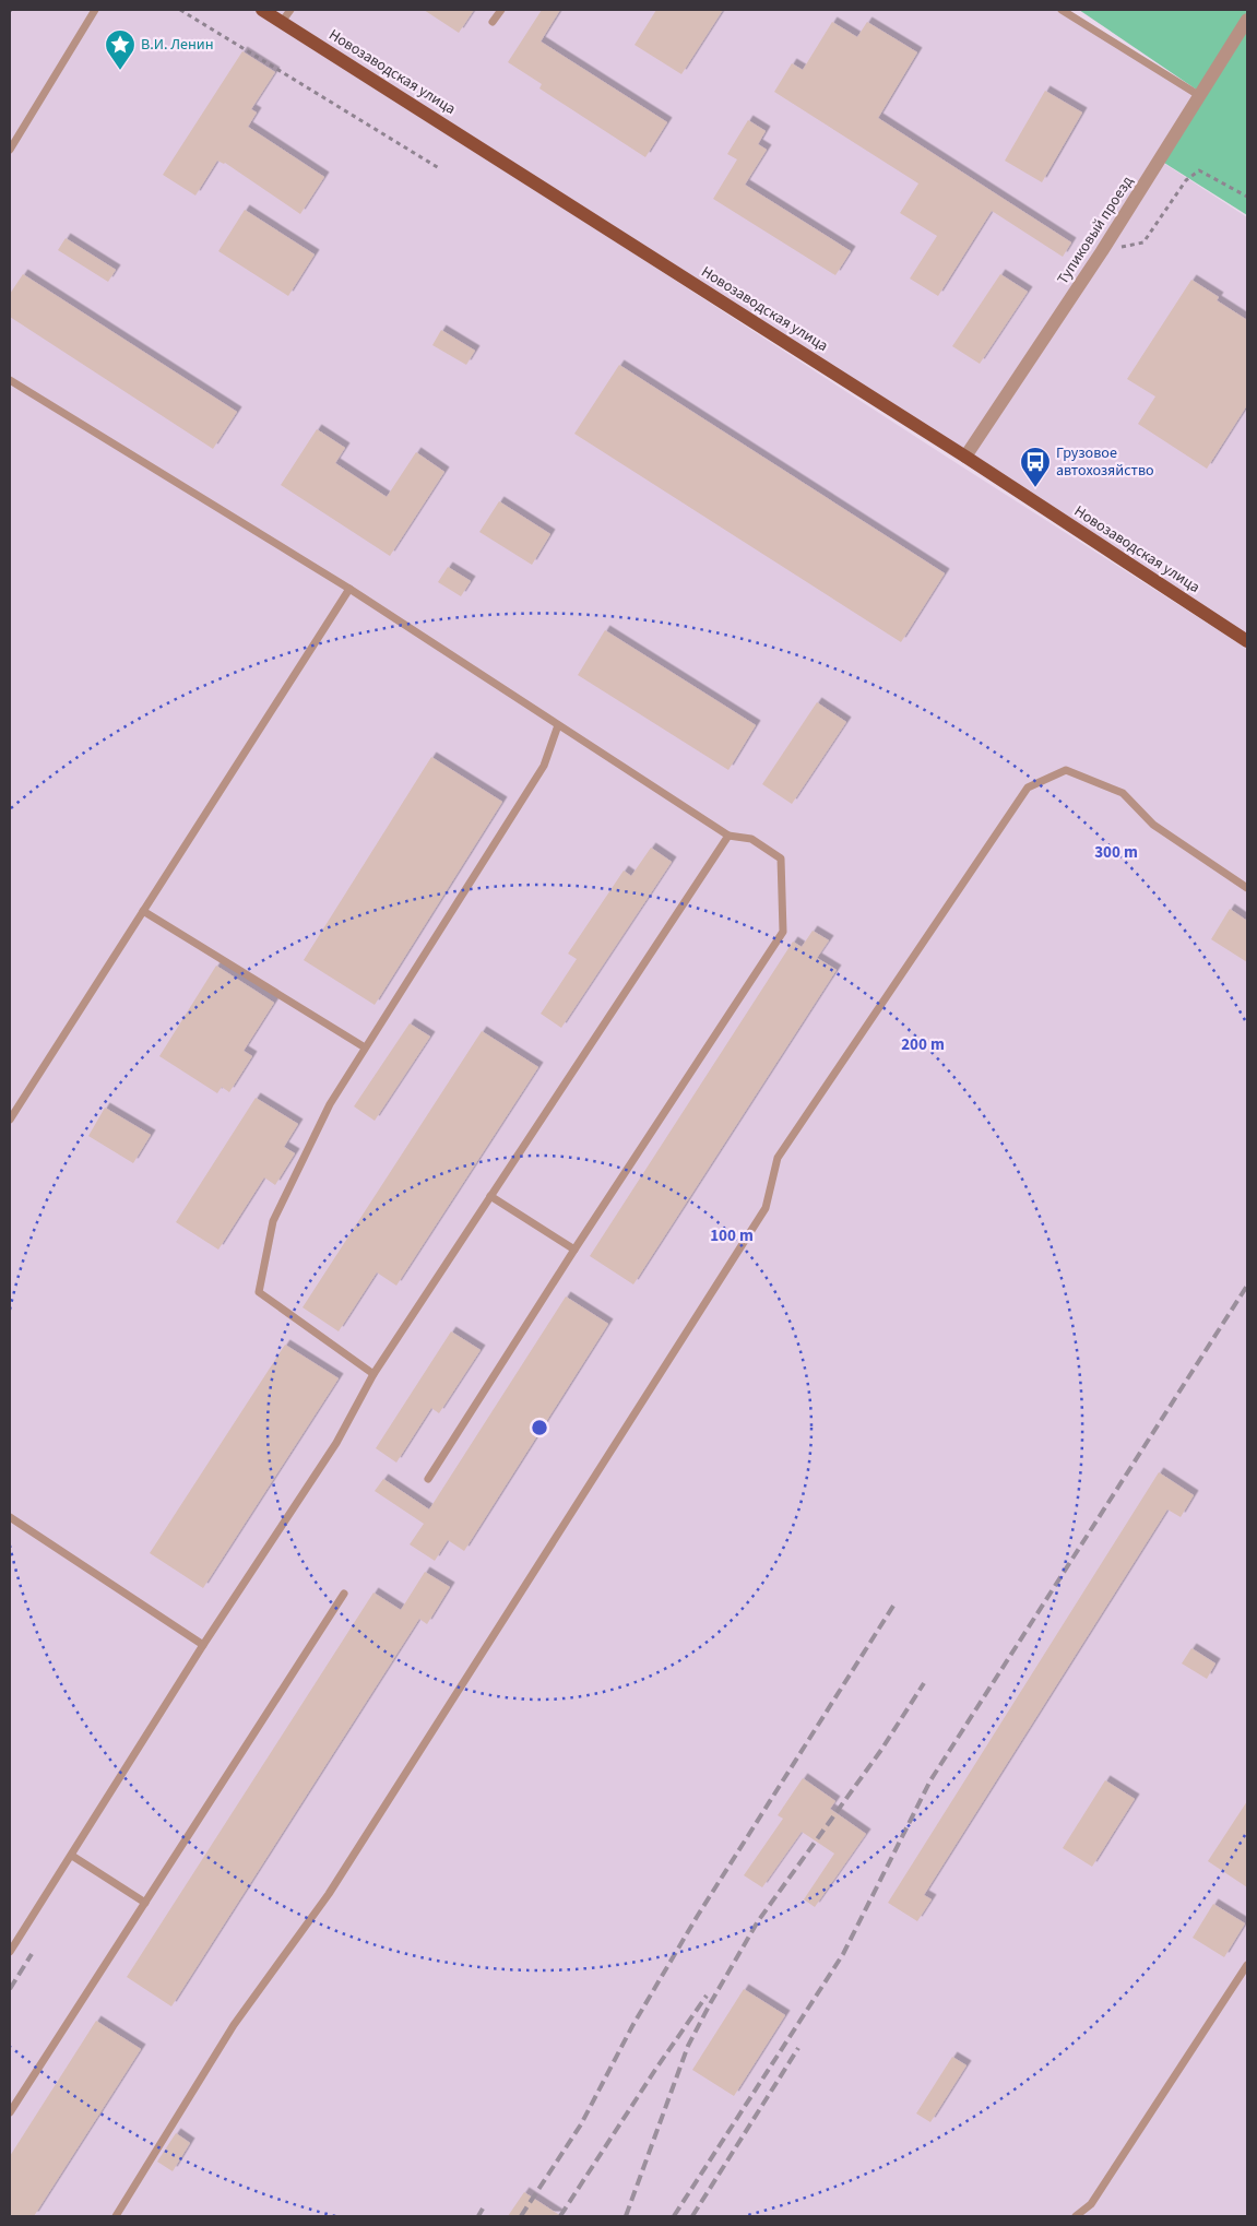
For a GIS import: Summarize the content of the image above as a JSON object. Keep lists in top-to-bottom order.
{
  "streets": {
    "main road": ["Новозаводская улица"],
    "street": ["Тупиковый проезд"]
  },
  "crossings": [
    ["Новозаводская улица", "Тупиковый проезд"]
  ],
  "places": {
    "place": ["В.И. Ленин"],
    "bus stop": ["Грузовое автохозяйство"]
  },
  "rings": ["300 m", "200 m", "100 m"]
}
